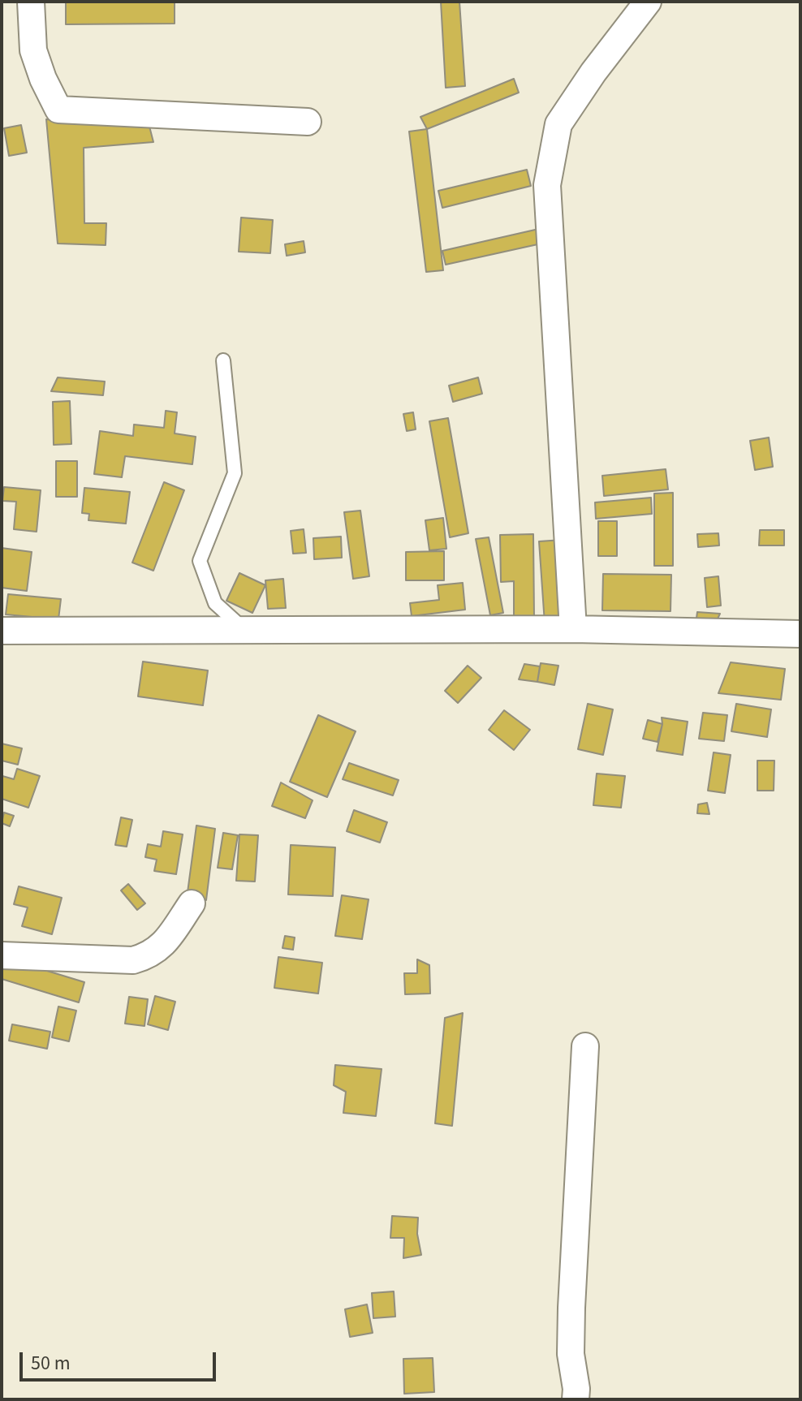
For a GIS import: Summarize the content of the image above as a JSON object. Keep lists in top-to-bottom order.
{
  "scale_bar": "50 m"
}
